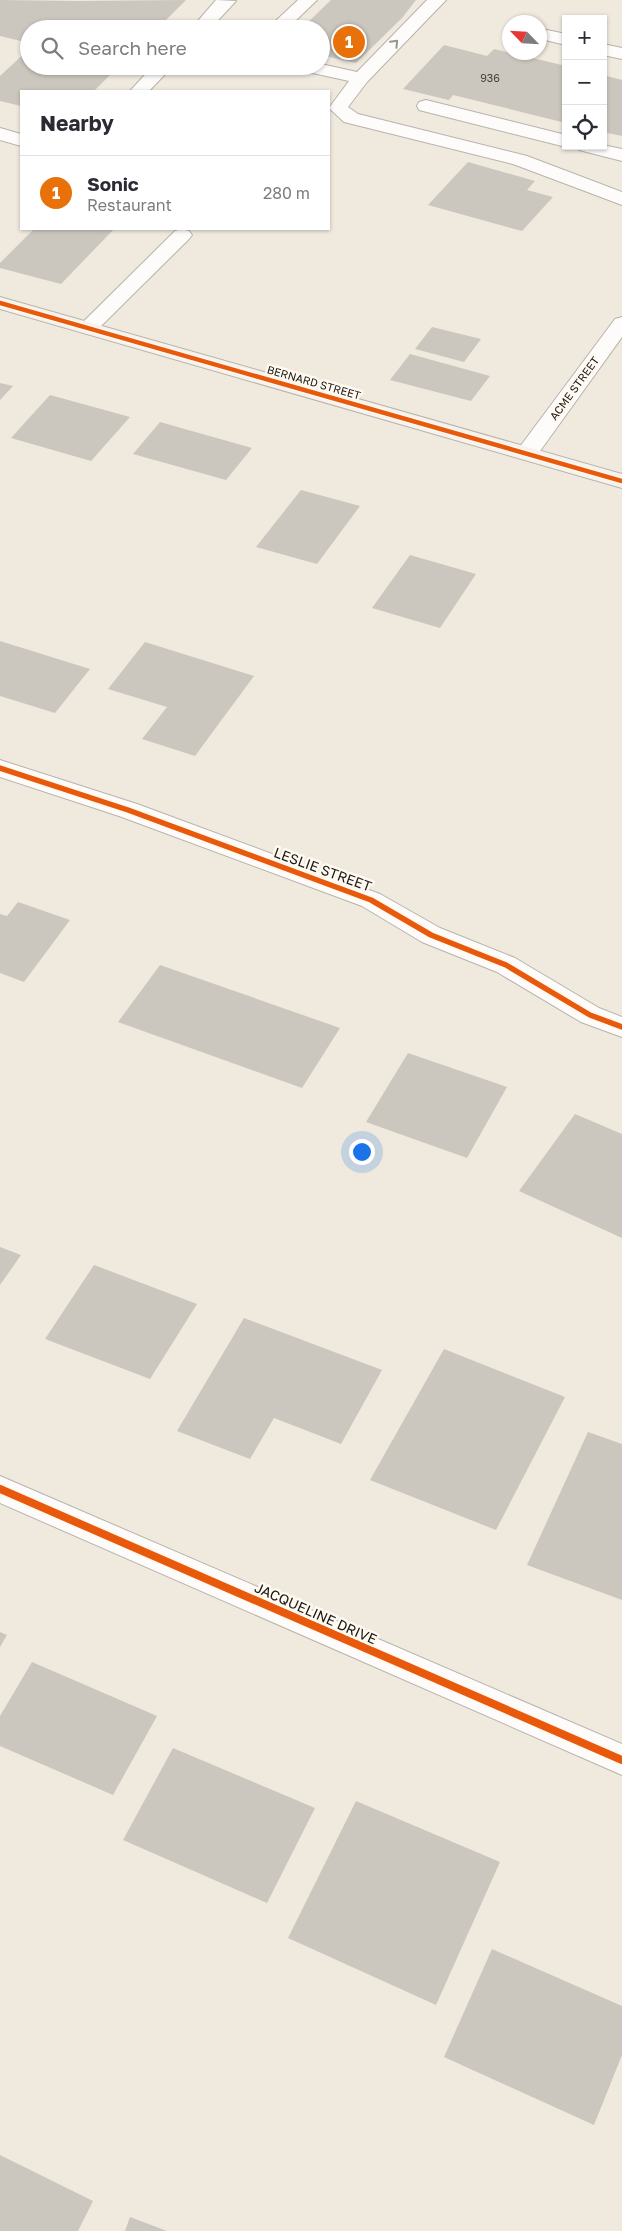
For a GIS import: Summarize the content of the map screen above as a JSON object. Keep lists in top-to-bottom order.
{
  "streets": {
    "street": [
      "BERNARD STREET",
      "ACME STREET",
      "LESLIE STREET",
      "JACQUELINE DRIVE"
    ]
  },
  "crossings": [
    ["BERNARD STREET", "ACME STREET"]
  ],
  "house_numbers": ["936"],
  "north": "top left",
  "page": {
    "map_buttons": ["+", "−"],
    "search": "Search here",
    "pins": "1",
    "heading": "Nearby",
    "list": [
      {
        "mark": "1",
        "name": "Sonic",
        "note": "Restaurant",
        "value": "280 m"
      }
    ]
  }
}
